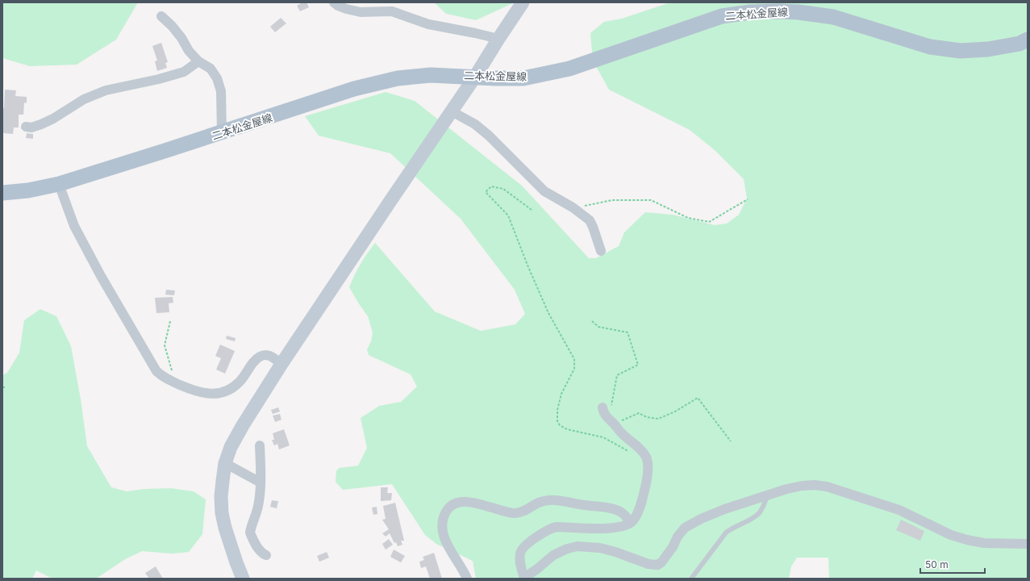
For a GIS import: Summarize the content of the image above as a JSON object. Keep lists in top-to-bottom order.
{
  "streets": {
    "main road": ["二本松金屋線"]
  },
  "scale_bar": "50 m"
}
